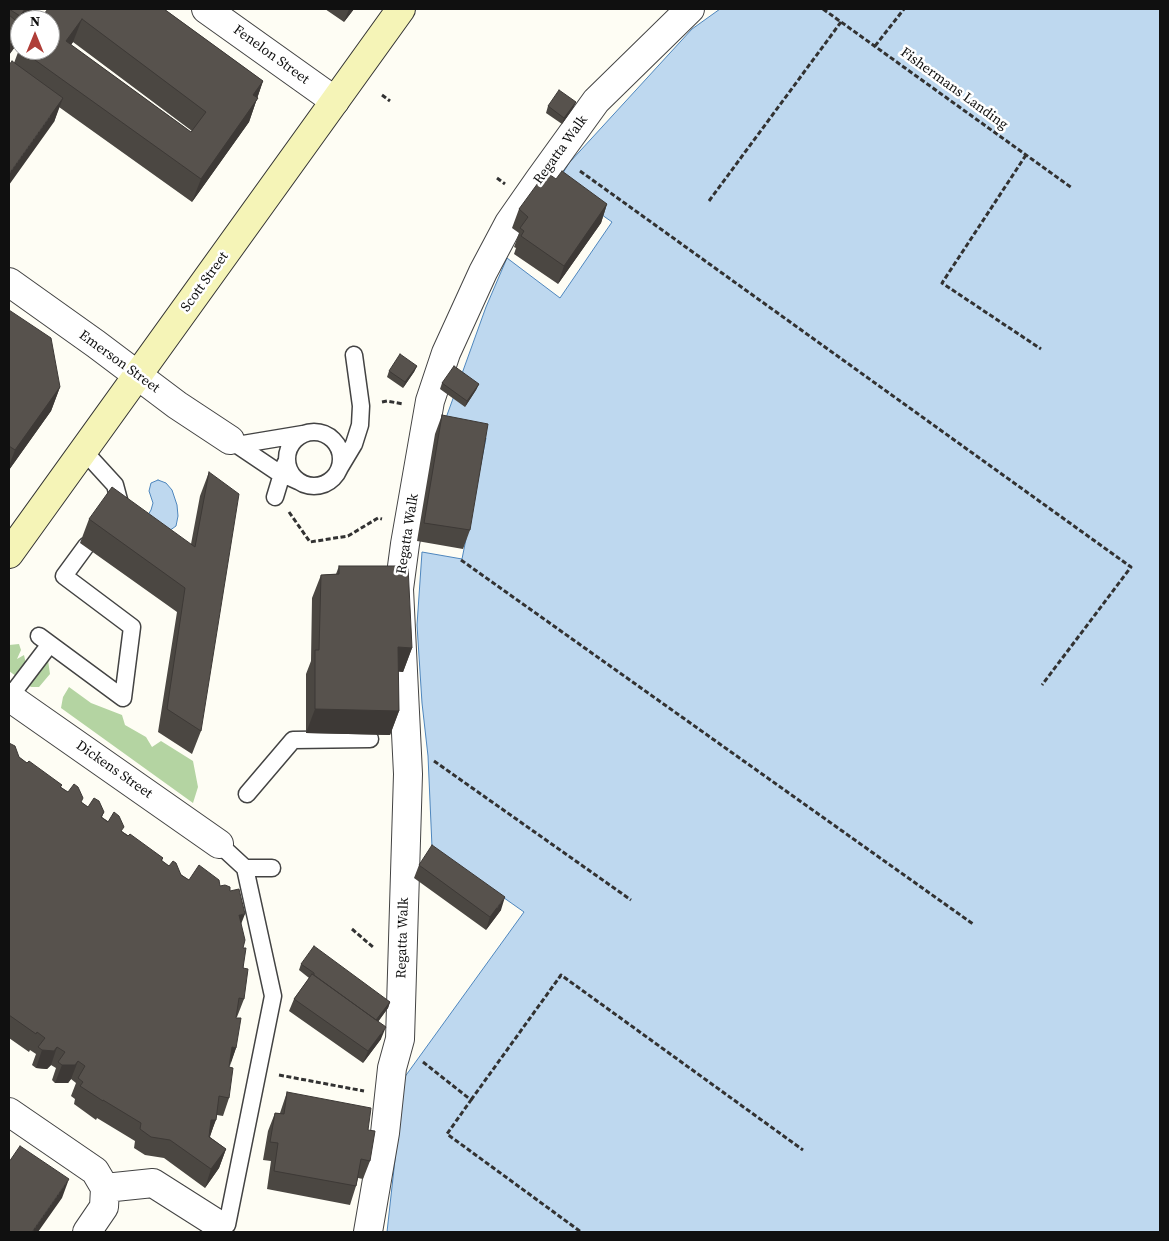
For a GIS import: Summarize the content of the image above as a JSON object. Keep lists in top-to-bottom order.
{
  "streets": {
    "main road": ["Scott Street"],
    "street": [
      "Fenelon Street",
      "Regatta Walk",
      "Emerson Street",
      "Dickens Street"
    ],
    "path": ["Fishermans Landing"]
  },
  "crossings": [
    ["Fenelon Street", "Scott Street"],
    ["Scott Street", "Emerson Street"]
  ],
  "north": "top"
}
